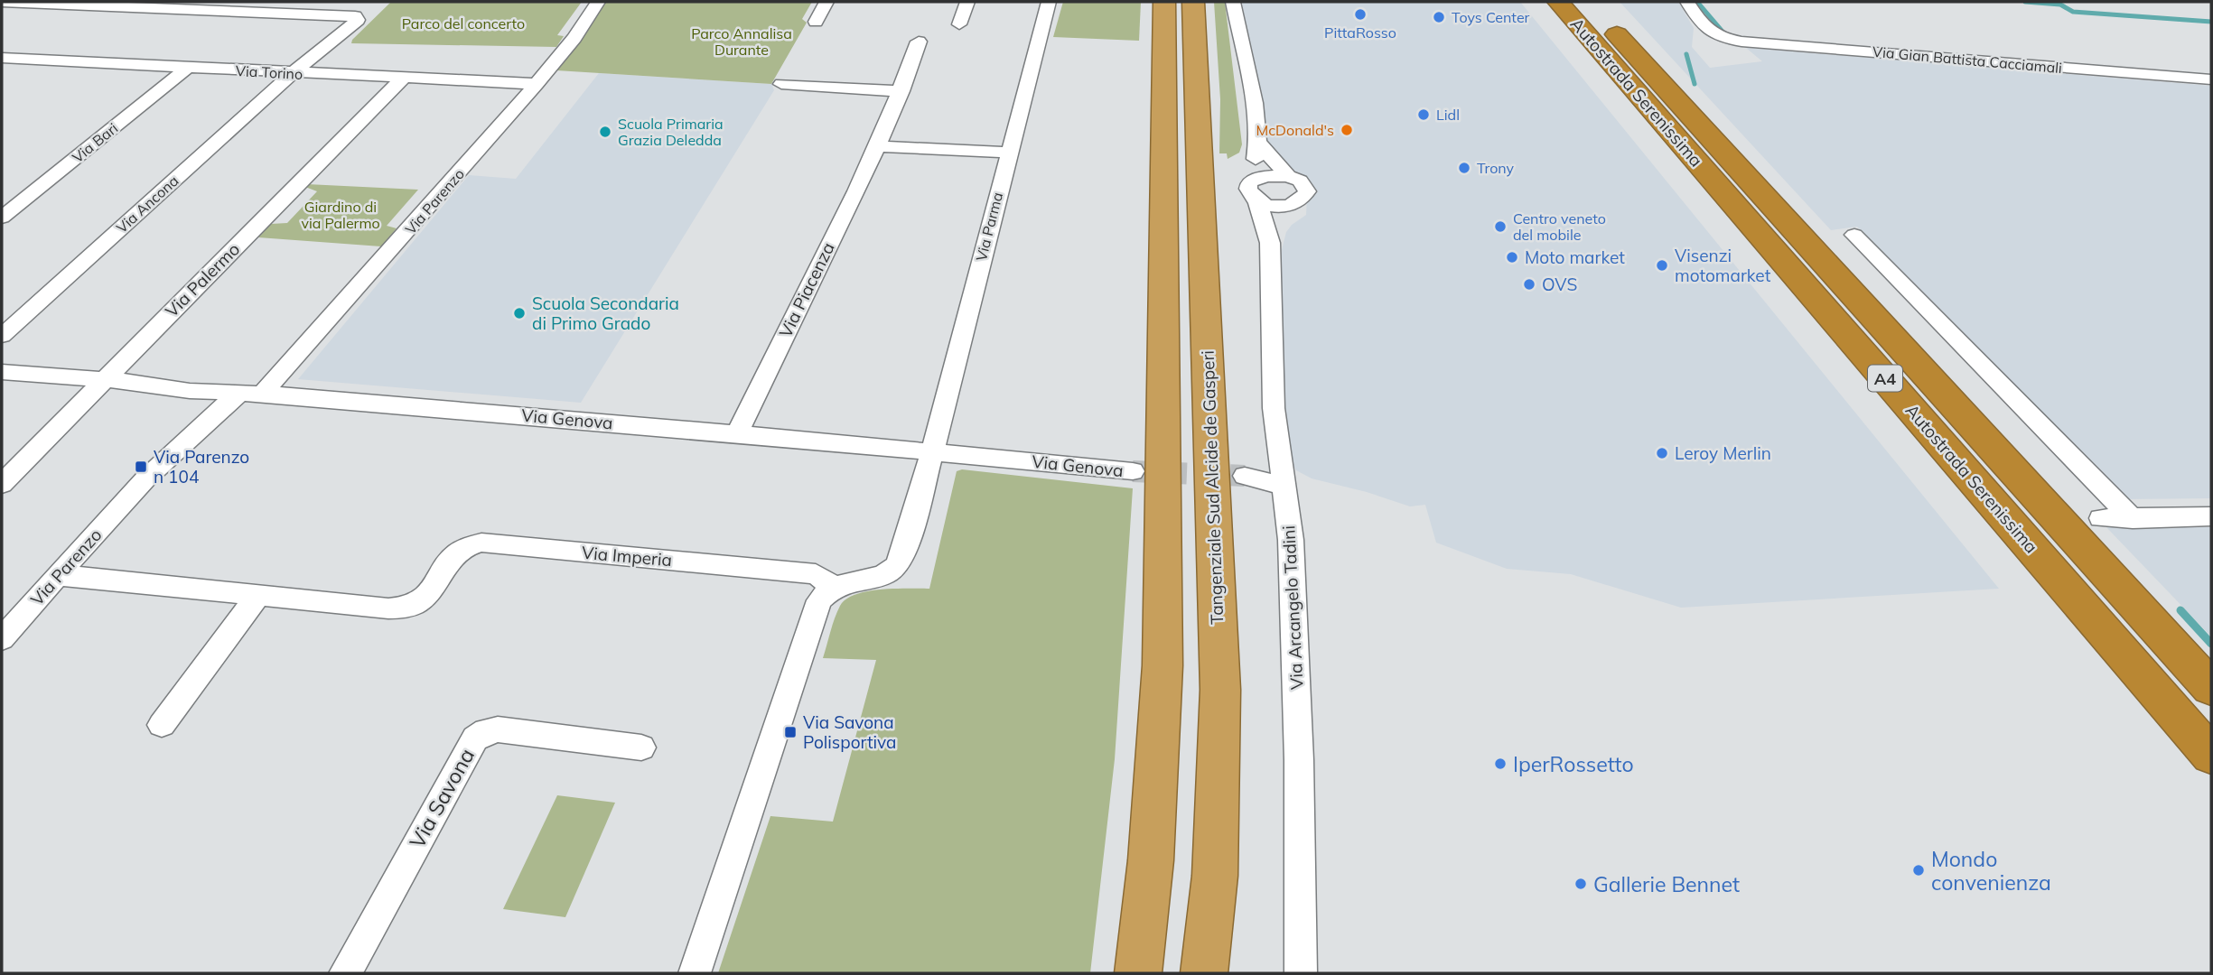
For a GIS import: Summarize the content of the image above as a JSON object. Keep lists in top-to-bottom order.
{
  "streets": {
    "highway": ["Autostrada Serenissima", "A4", "Tangenziale Sud Alcide de Gasperi"],
    "street": [
      "Via Gian Battista Cacciamali",
      "Via Torino",
      "Via Bari",
      "Via Parenzo",
      "Via Ancona",
      "Via Parma",
      "Via Palermo",
      "Via Piacenza",
      "Via Genova",
      "Via Imperia",
      "Via Arcangelo Tadini",
      "Via Savona"
    ]
  },
  "crossings": [
    ["Via Torino", "Via Bari"],
    ["Via Torino", "Via Parenzo"],
    ["Via Torino", "Via Ancona"],
    ["Via Torino", "Via Palermo"],
    ["Via Parenzo", "Via Genova"],
    ["Via Parenzo", "Via Imperia"],
    ["Via Parma", "Via Genova"],
    ["Via Palermo", "Via Genova"],
    ["Via Piacenza", "Via Genova"]
  ],
  "parks": ["Parco del concerto", "Parco Annalisa Durante", "Giardino di via Palermo"],
  "places": {
    "other": [
      "PittaRosso",
      "Toys Center",
      "Lidl",
      "McDonald's",
      "Scuola Primaria Grazia Deledda",
      "Trony",
      "Centro veneto del mobile",
      "Moto market",
      "Visenzi motomarket",
      "OVS",
      "Scuola Secondaria di Primo Grado",
      "Leroy Merlin",
      "IperRossetto",
      "Mondo convenienza",
      "Gallerie Bennet"
    ],
    "transit": ["Via Parenzo n 104", "Via Savona Polisportiva"]
  }
}
